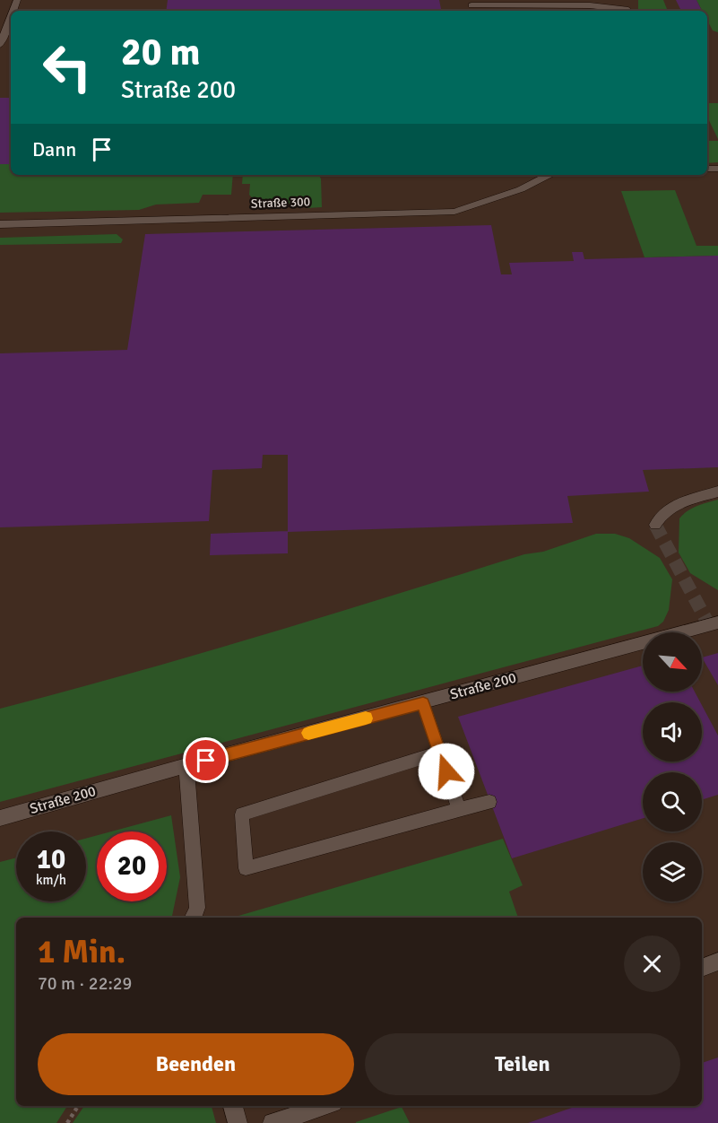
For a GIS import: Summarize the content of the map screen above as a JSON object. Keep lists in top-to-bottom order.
{
  "streets": {
    "street": ["Straße 300", "Straße 200"]
  },
  "north": "bottom right",
  "page": {
    "turn": ["20 m", "Straße 200"],
    "then": "Dann",
    "speed": "10 km/h",
    "limit": "20",
    "heading": ["1 Min.", "70 m · 22:29"],
    "buttons": ["Beenden", "Teilen"]
  }
}
